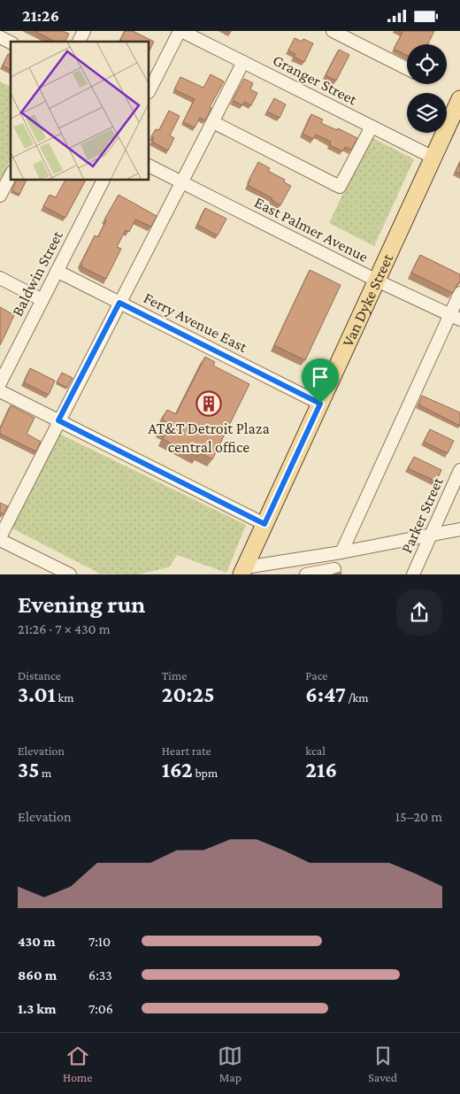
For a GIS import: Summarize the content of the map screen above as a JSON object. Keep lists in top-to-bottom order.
{
  "streets": {
    "main road": ["Van Dyke Street"],
    "street": [
      "Granger Street",
      "East Palmer Avenue",
      "Baldwin Street",
      "Ferry Avenue East",
      "Parker Street"
    ]
  },
  "crossings": [
    ["Granger Street", "Van Dyke Street"],
    ["East Palmer Avenue", "Van Dyke Street"],
    ["Baldwin Street", "Ferry Avenue East"],
    ["Van Dyke Street", "Ferry Avenue East"]
  ],
  "places": {
    "building": ["AT&T Detroit Plaza central office"]
  },
  "page": {
    "status": "21:26",
    "heading": ["Evening run", "21:26 · 7 × 430 m"],
    "stats": [
      ["Distance", "3.01 km"],
      ["Time", "20:25"],
      ["Pace", "6:47 /km"],
      ["Elevation", "35 m"],
      ["Heart rate", "162 bpm"],
      ["kcal", "216"]
    ],
    "chart": ["Elevation", "15–20 m"],
    "list": [
      {
        "name": "430 m",
        "note": "7:10"
      },
      {
        "name": "860 m",
        "note": "6:33"
      },
      {
        "name": "1.3 km",
        "note": "7:06"
      }
    ],
    "tabs": ["Home", "Map", "Saved"]
  }
}
